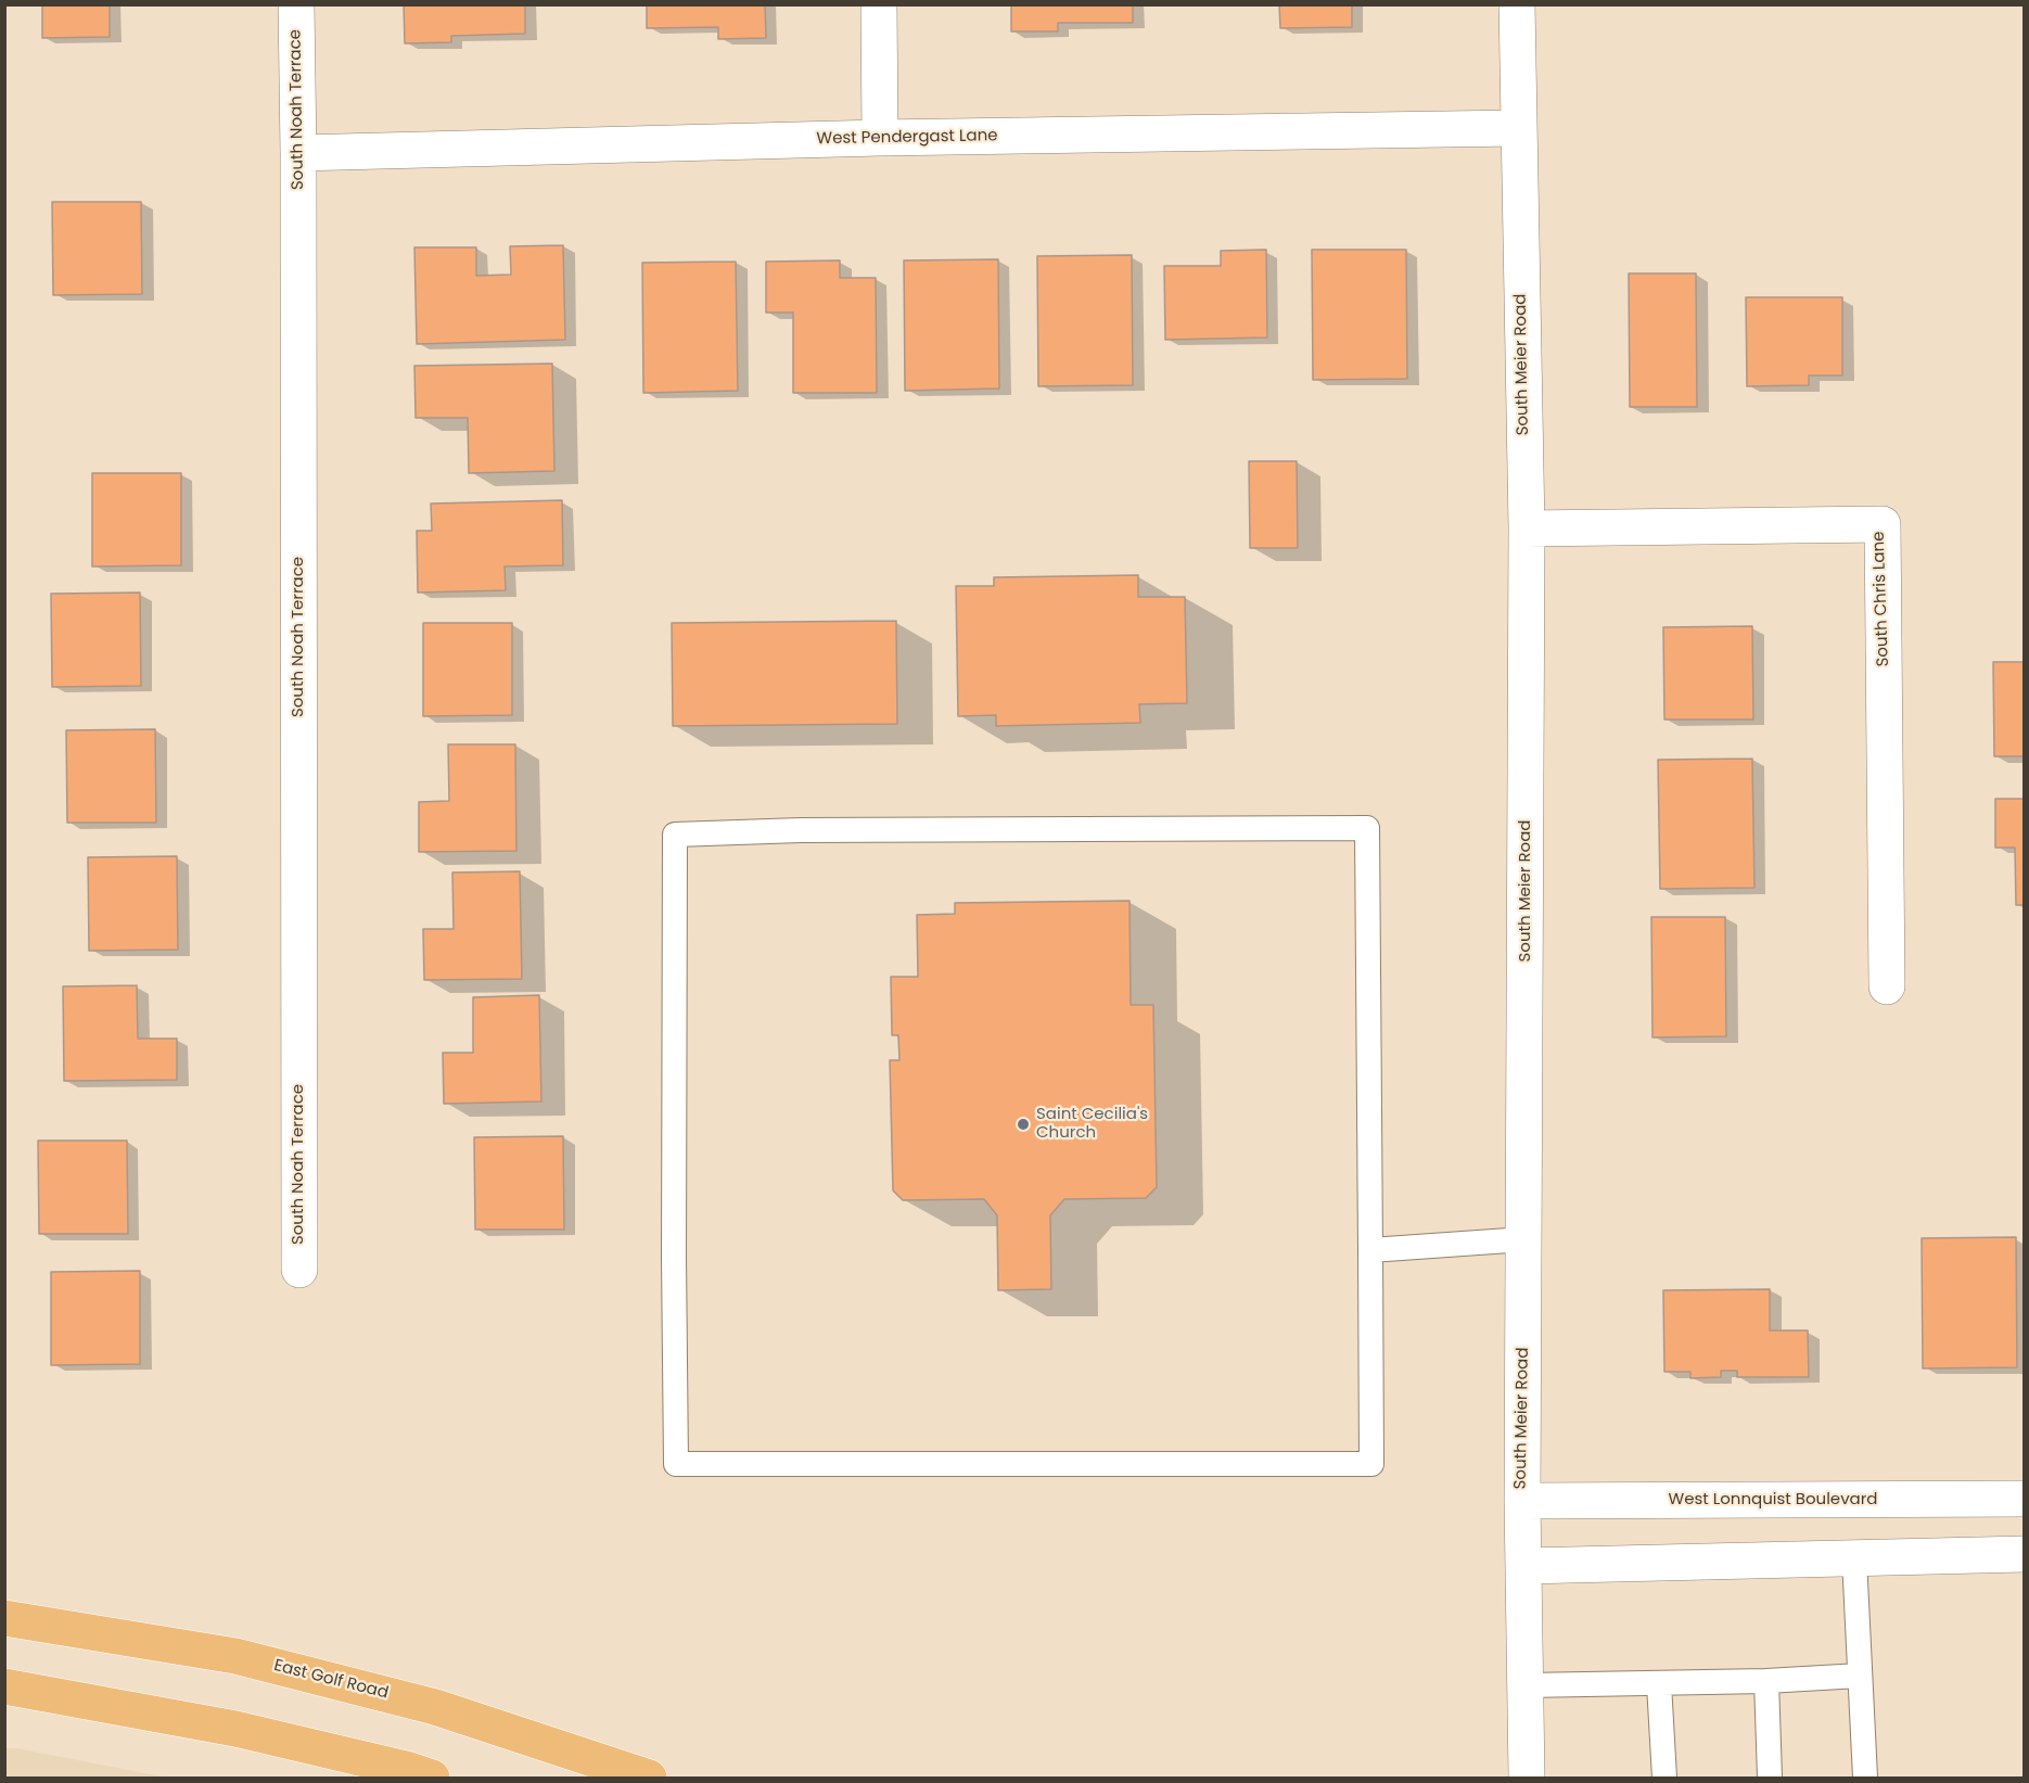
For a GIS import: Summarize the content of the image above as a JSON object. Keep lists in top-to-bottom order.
{
  "streets": {
    "main road": ["East Golf Road"],
    "street": [
      "South Noah Terrace",
      "West Pendergast Lane",
      "South Meier Road",
      "South Chris Lane",
      "West Lonnquist Boulevard"
    ]
  },
  "crossings": [
    ["South Noah Terrace", "West Pendergast Lane"],
    ["West Pendergast Lane", "South Meier Road"],
    ["South Meier Road", "South Chris Lane"],
    ["South Meier Road", "West Lonnquist Boulevard"]
  ],
  "places": ["Saint Cecilia's Church"]
}
